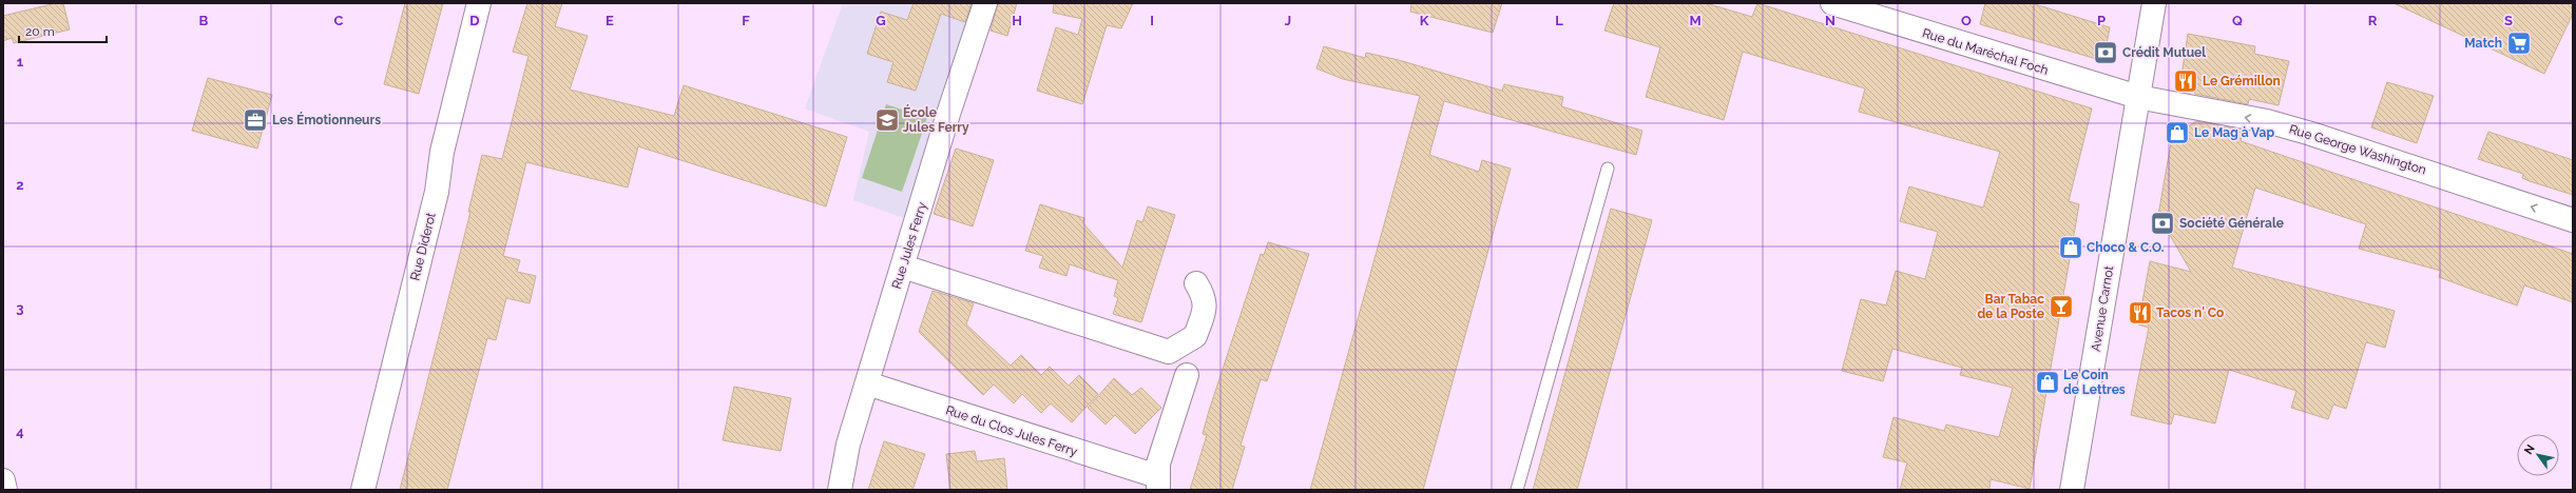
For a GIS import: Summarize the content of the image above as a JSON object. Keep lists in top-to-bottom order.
{
  "streets": {
    "street": [
      "Rue du Maréchal Foch",
      "Rue George Washington",
      "Rue Jules Ferry",
      "Rue Diderot",
      "Avenue Carnot",
      "Rue du Clos Jules Ferry"
    ]
  },
  "crossings": [
    ["Rue du Maréchal Foch", "Rue George Washington"],
    ["Rue du Maréchal Foch", "Avenue Carnot"],
    ["Rue George Washington", "Avenue Carnot"],
    ["Rue Jules Ferry", "Rue du Clos Jules Ferry"]
  ],
  "one_way": ["Rue George Washington"],
  "places": {
    "supermarket": ["Match"],
    "bank": ["Crédit Mutuel", "Société Générale"],
    "restaurant": ["Le Grémillon", "Tacos n' Co"],
    "office": ["Les Émotionneurs"],
    "school or university": ["École Jules Ferry"],
    "shop": ["Le Mag à Vap", "Choco & C.O.", "Le Coin de Lettres"],
    "bar": ["Bar Tabac de la Poste"]
  },
  "scale_bar": "20 m",
  "north": "top left",
  "grid": {
    "columns": [
      "B",
      "C",
      "D",
      "E",
      "F",
      "G",
      "H",
      "I",
      "J",
      "K",
      "L",
      "M",
      "N",
      "O",
      "P",
      "Q",
      "R",
      "S"
    ],
    "rows": [
      "1",
      "2",
      "3",
      "4"
    ]
  }
}
